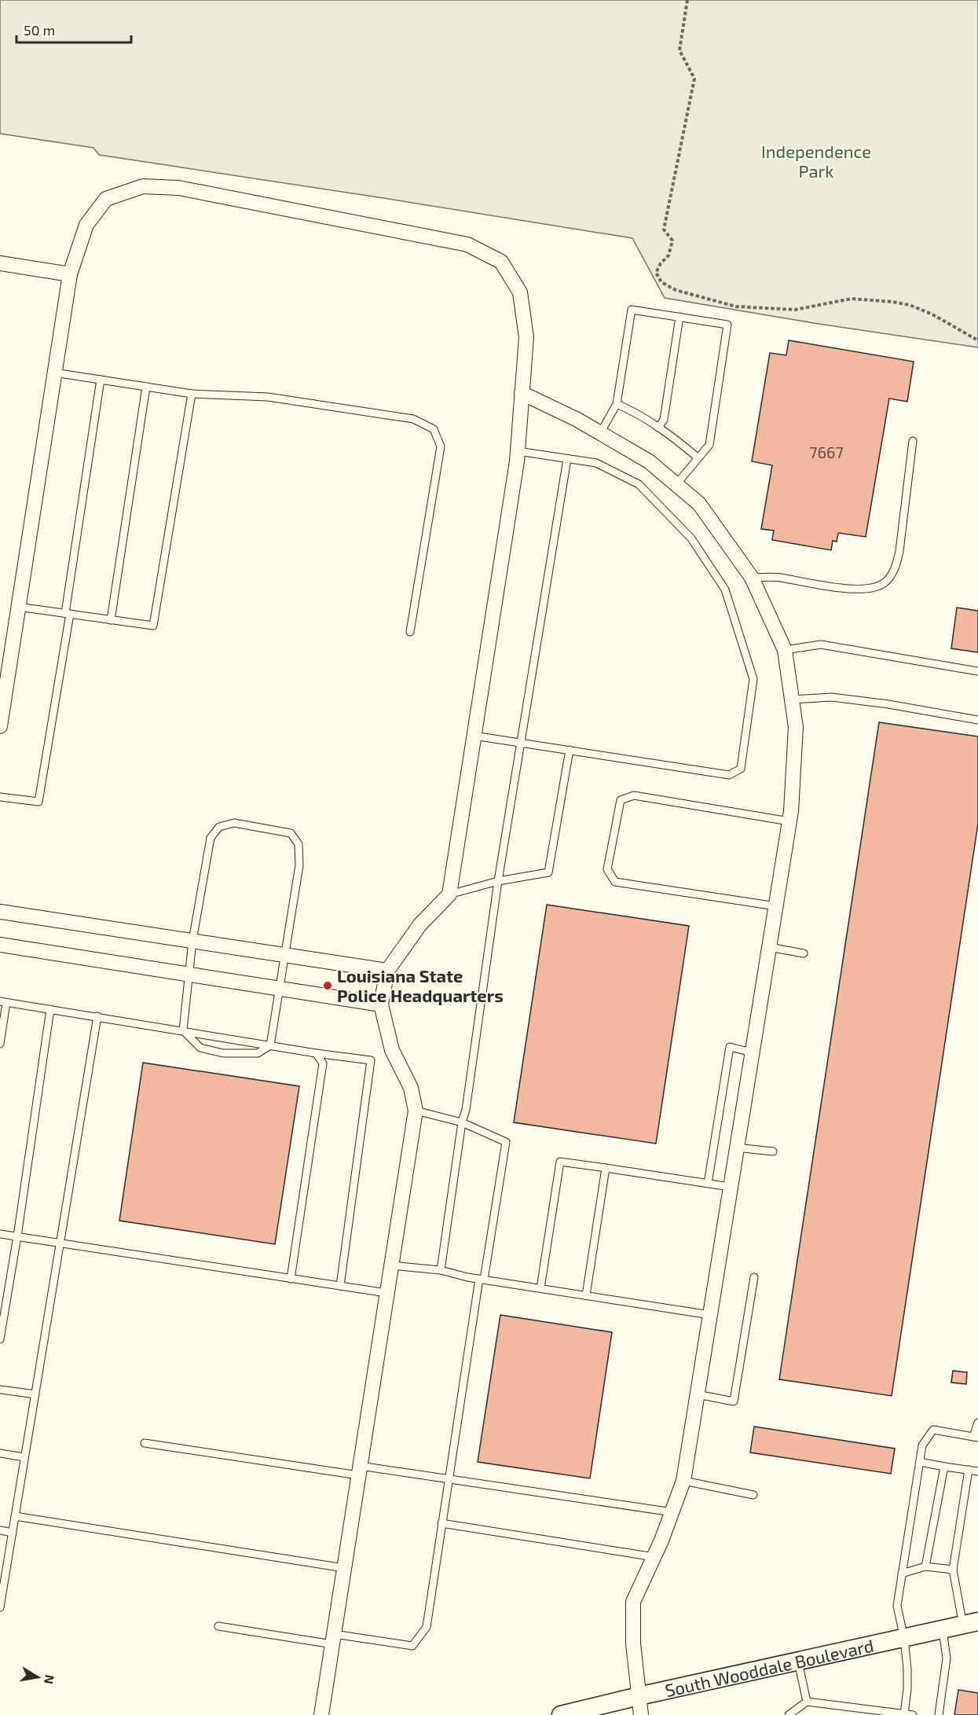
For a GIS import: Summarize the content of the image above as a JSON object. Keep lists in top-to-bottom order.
{
  "streets": {
    "street": ["South Wooddale Boulevard"]
  },
  "parks": ["Independence Park"],
  "places": ["Louisiana State Police Headquarters"],
  "house_numbers": ["7667"],
  "scale_bar": "50 m",
  "north": "right"
}
